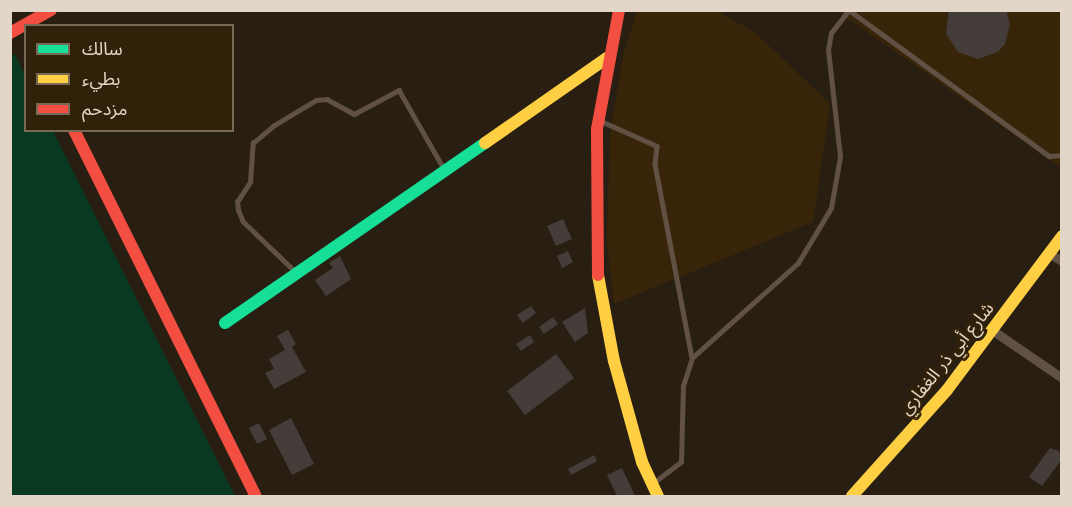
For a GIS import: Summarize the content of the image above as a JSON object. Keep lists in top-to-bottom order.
{
  "streets": {
    "main road": ["شارع أبي ذر الغفاري"]
  },
  "legend": ["سالك", "بطيء", "مزدحم"]
}
